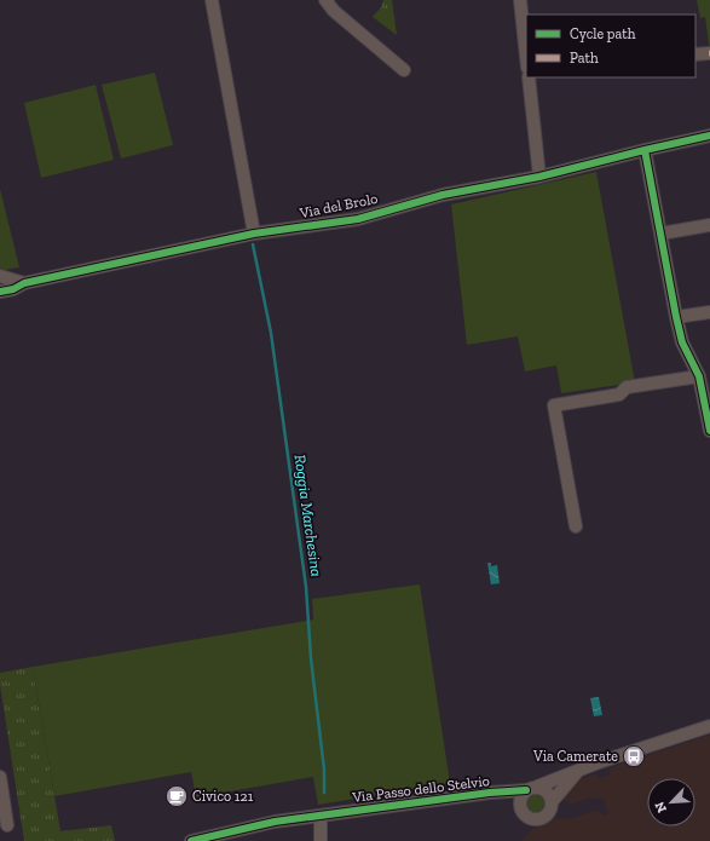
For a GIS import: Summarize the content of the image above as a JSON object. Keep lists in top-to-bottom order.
{
  "streets": {
    "street": ["Via del Brolo", "Via Passo dello Stelvio"]
  },
  "water": ["Roggia Marchesina"],
  "places": {
    "bus stop": ["Via Camerate"],
    "cafe": ["Civico 121"]
  },
  "legend": ["Cycle path", "Path"],
  "north": "bottom left"
}
